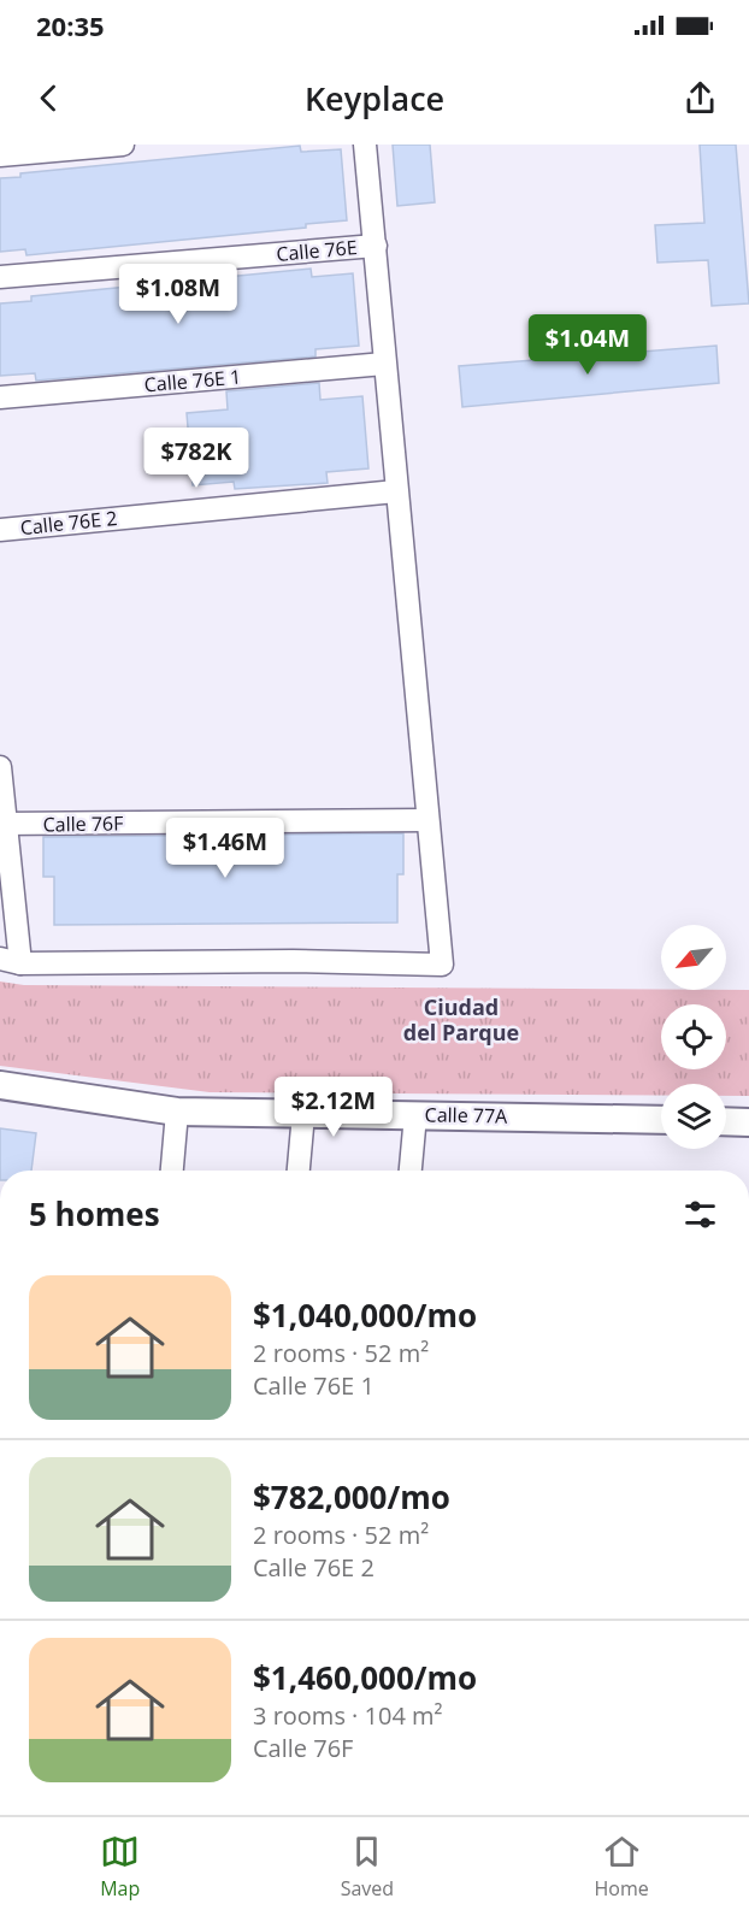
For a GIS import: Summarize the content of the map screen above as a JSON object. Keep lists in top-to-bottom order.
{
  "streets": {
    "street": [
      "Calle 76E",
      "Calle 76E 1",
      "Calle 76E 2",
      "Calle 76F",
      "Calle 77A"
    ]
  },
  "districts": ["Ciudad del Parque"],
  "north": "bottom left",
  "page": {
    "status": "20:35",
    "header": "Keyplace",
    "price": [
      "$1.08M",
      "$1.04M",
      "$782K",
      "$1.46M",
      "$2.12M"
    ],
    "heading": "5 homes",
    "list": [
      {
        "name": "$1,040,000/mo",
        "note": "2 rooms · 52 m² · Calle 76E 1"
      },
      {
        "name": "$782,000/mo",
        "note": "2 rooms · 52 m² · Calle 76E 2"
      },
      {
        "name": "$1,460,000/mo",
        "note": "3 rooms · 104 m² · Calle 76F"
      }
    ],
    "tabs": ["Map", "Saved", "Home"]
  }
}
